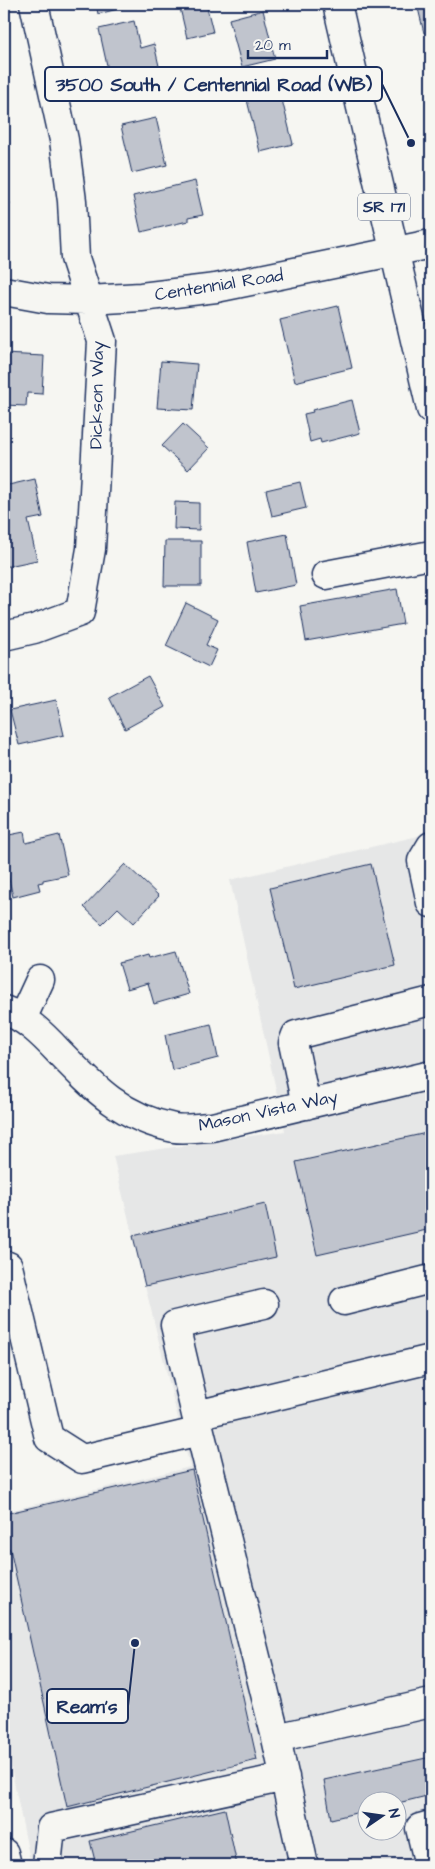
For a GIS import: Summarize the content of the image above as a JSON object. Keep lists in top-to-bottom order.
{
  "streets": {
    "street": [
      "SR 171",
      "Centennial Road",
      "Dickson Way",
      "Mason Vista Way"
    ]
  },
  "crossings": [
    ["SR 171", "Centennial Road"],
    ["Centennial Road", "Dickson Way"]
  ],
  "places": ["3500 South / Centennial Road (WB)", "Ream's"],
  "scale_bar": "20 m",
  "north": "right"
}
